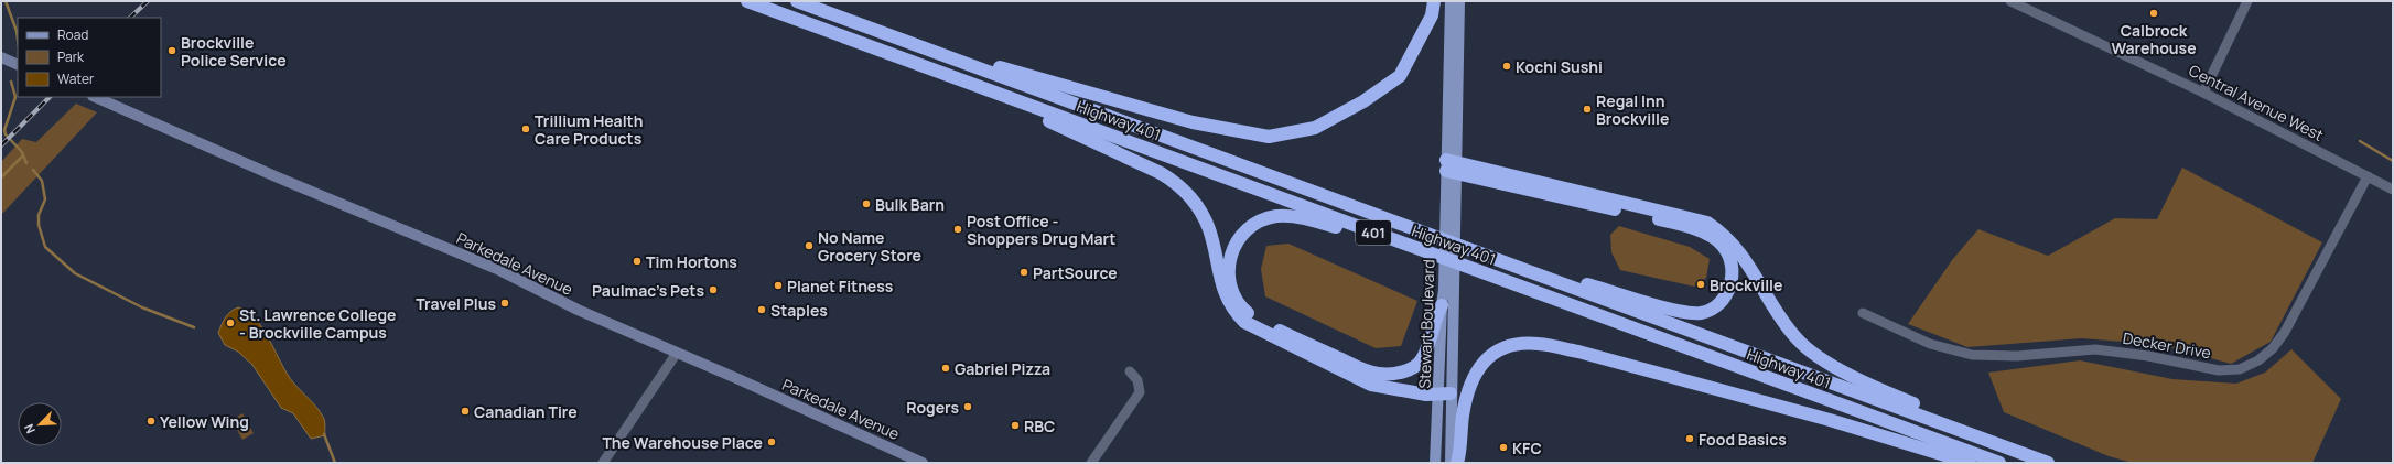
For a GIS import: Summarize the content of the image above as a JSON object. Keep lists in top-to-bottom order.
{
  "streets": {
    "highway": ["Highway 401", "401"],
    "main road": ["Parkedale Avenue", "Stewart Boulevard"],
    "street": ["Central Avenue West", "Decker Drive"]
  },
  "crossings": [
    ["Central Avenue West", "Decker Drive"]
  ],
  "places": [
    "Calbrock Warehouse",
    "Brockville Police Service",
    "Kochi Sushi",
    "Regal Inn Brockville",
    "Trillium Health Care Products",
    "Bulk Barn",
    "Post Office - Shoppers Drug Mart",
    "No Name Grocery Store",
    "Tim Hortons",
    "PartSource",
    "Brockville",
    "Planet Fitness",
    "Paulmac's Pets",
    "Travel Plus",
    "Staples",
    "St. Lawrence College - Brockville Campus",
    "Gabriel Pizza",
    "Rogers",
    "Canadian Tire",
    "Yellow Wing",
    "RBC",
    "Food Basics",
    "The Warehouse Place",
    "KFC"
  ],
  "legend": ["Road", "Park", "Water"],
  "north": "bottom left"
}
